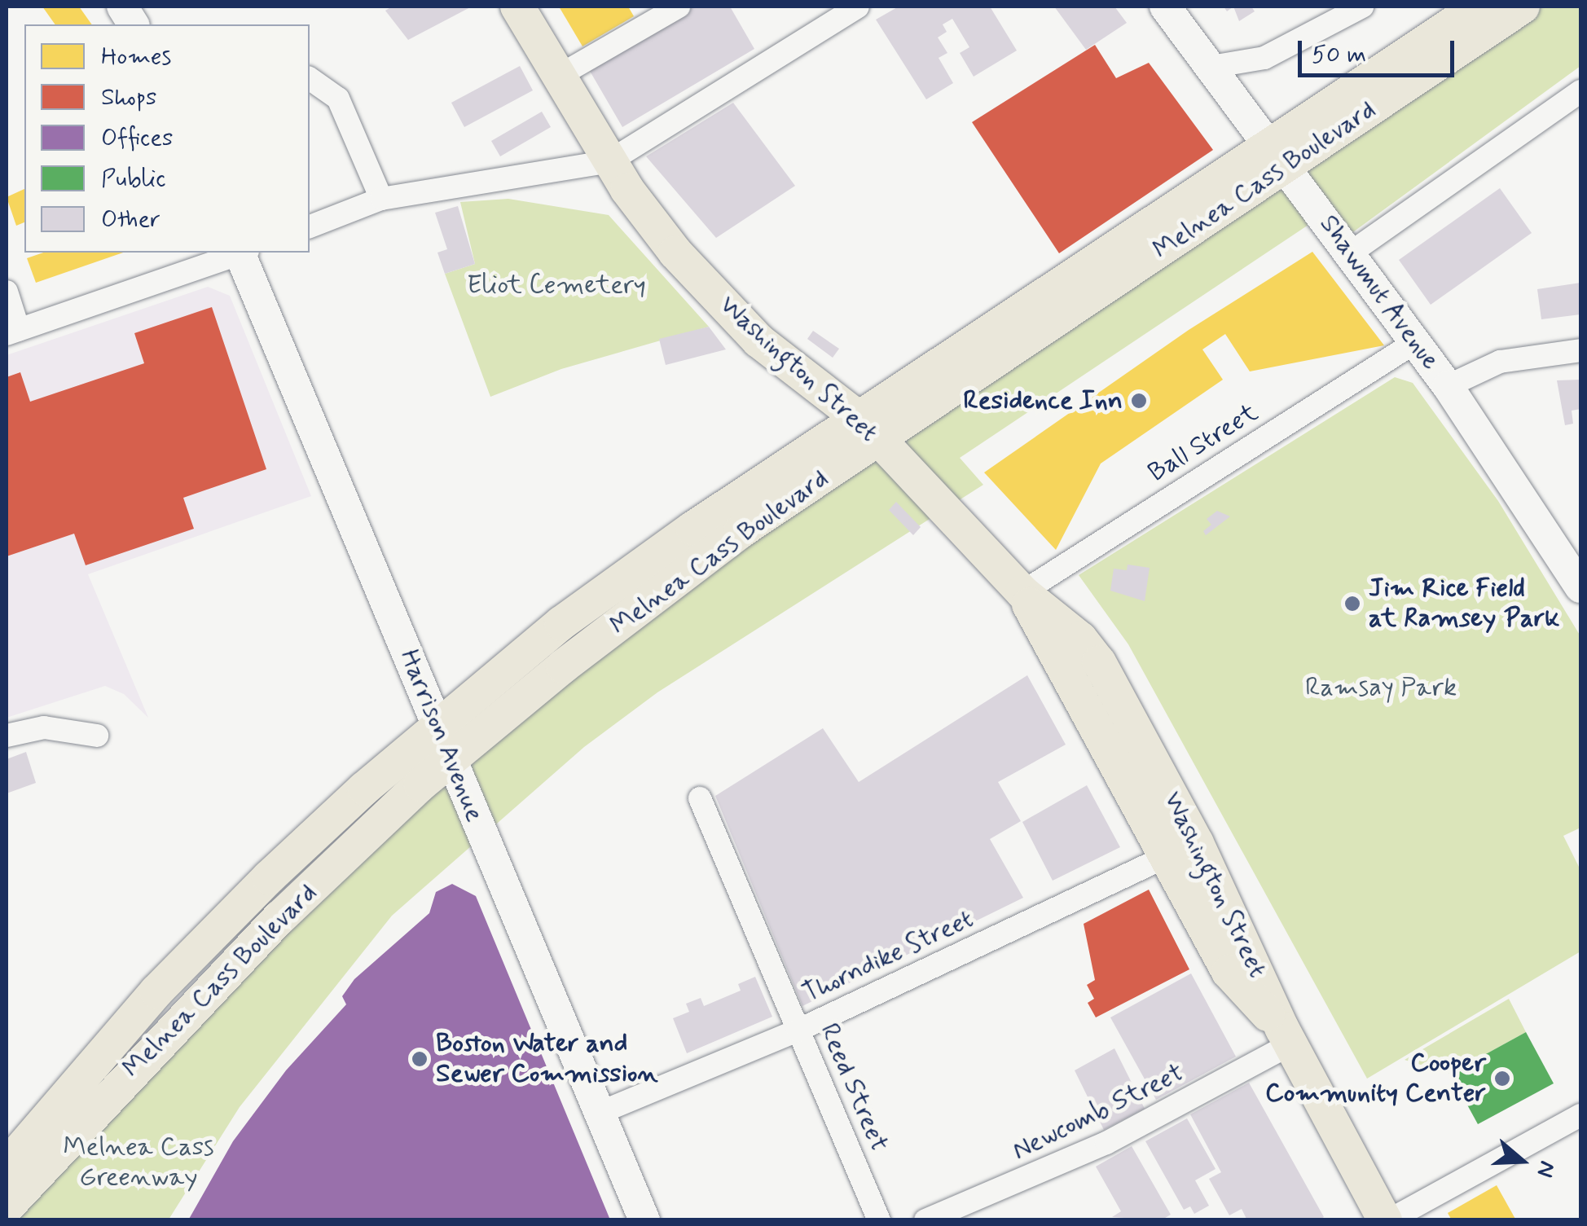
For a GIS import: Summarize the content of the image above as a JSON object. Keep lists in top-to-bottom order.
{
  "streets": {
    "main road": [
      "Melnea Cass Boulevard",
      "Shawmut Avenue",
      "Washington Street",
      "Harrison Avenue"
    ],
    "street": [
      "Ball Street",
      "Thorndike Street",
      "Reed Street",
      "Newcomb Street"
    ]
  },
  "crossings": [
    ["Melnea Cass Boulevard", "Shawmut Avenue"],
    ["Melnea Cass Boulevard", "Washington Street"],
    ["Melnea Cass Boulevard", "Harrison Avenue"],
    ["Shawmut Avenue", "Ball Street"],
    ["Washington Street", "Ball Street"],
    ["Washington Street", "Thorndike Street"],
    ["Washington Street", "Newcomb Street"],
    ["Harrison Avenue", "Thorndike Street"],
    ["Thorndike Street", "Reed Street"]
  ],
  "parks": ["Eliot Cemetery", "Ramsay Park", "Melnea Cass Greenway"],
  "places": [
    "Residence Inn",
    "Jim Rice Field at Ramsey Park",
    "Boston Water and Sewer Commission",
    "Cooper Community Center"
  ],
  "legend": [
    "Homes",
    "Shops",
    "Offices",
    "Public",
    "Other"
  ],
  "scale_bar": "50 m",
  "north": "right"
}
